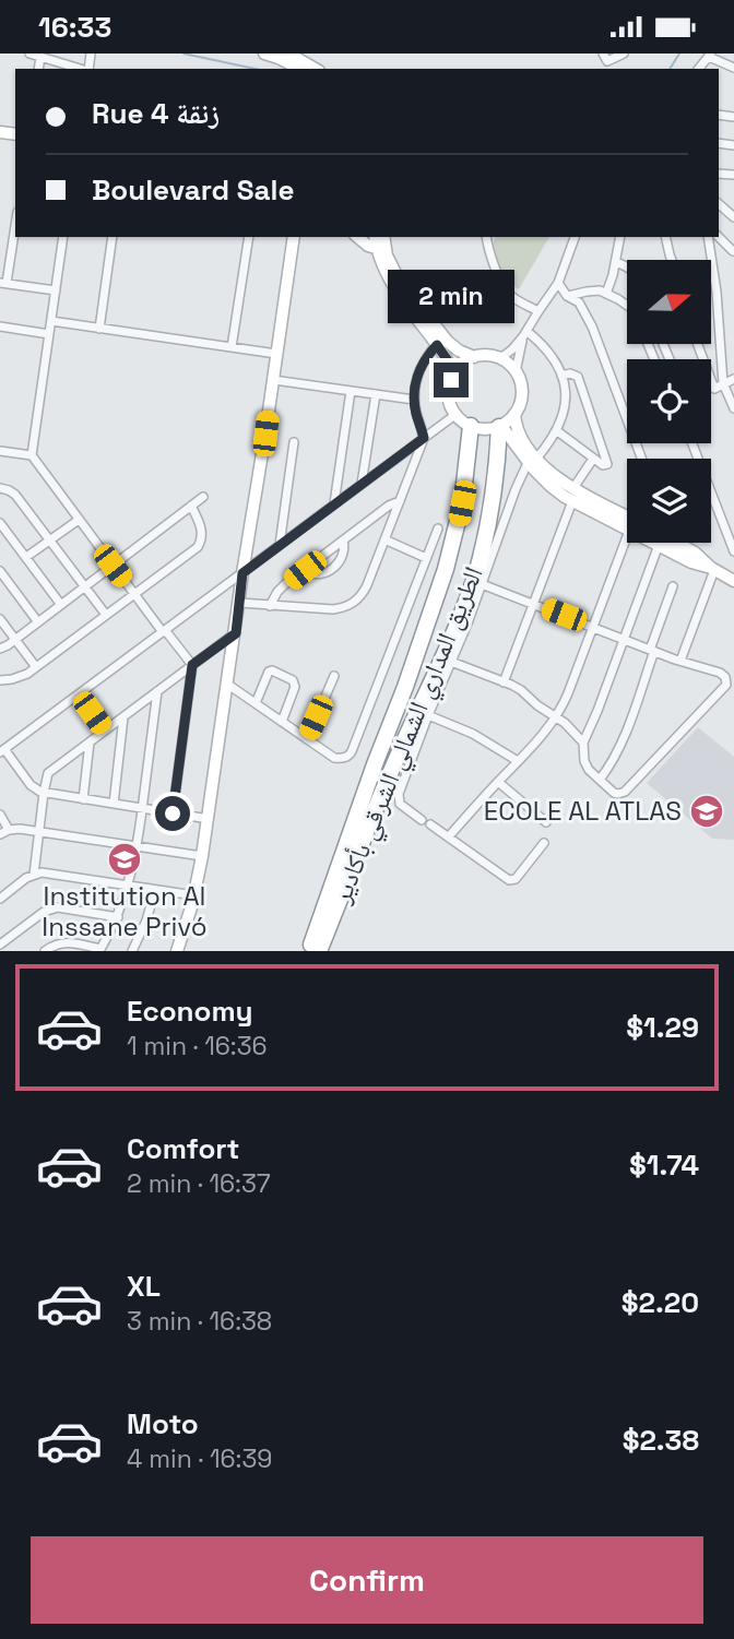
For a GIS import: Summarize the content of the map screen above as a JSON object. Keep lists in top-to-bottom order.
{
  "streets": {
    "highway": ["الطريق المداري الشمالي الشرقي بأكادير"]
  },
  "places": {
    "school or university": ["ECOLE AL ATLAS", "Institution Al Inssane Privó"]
  },
  "north": "right",
  "page": {
    "status": "16:33",
    "banner": ["Rue 4 زنقة", "Boulevard Sale"],
    "bubble": "2 min",
    "list": [
      {
        "name": "Economy",
        "note": "1 min · 16:36",
        "value": "$1.29"
      },
      {
        "name": "Comfort",
        "note": "2 min · 16:37",
        "value": "$1.74"
      },
      {
        "name": "XL",
        "note": "3 min · 16:38",
        "value": "$2.20"
      },
      {
        "name": "Moto",
        "note": "4 min · 16:39",
        "value": "$2.38"
      }
    ],
    "buttons": "Confirm"
  }
}
